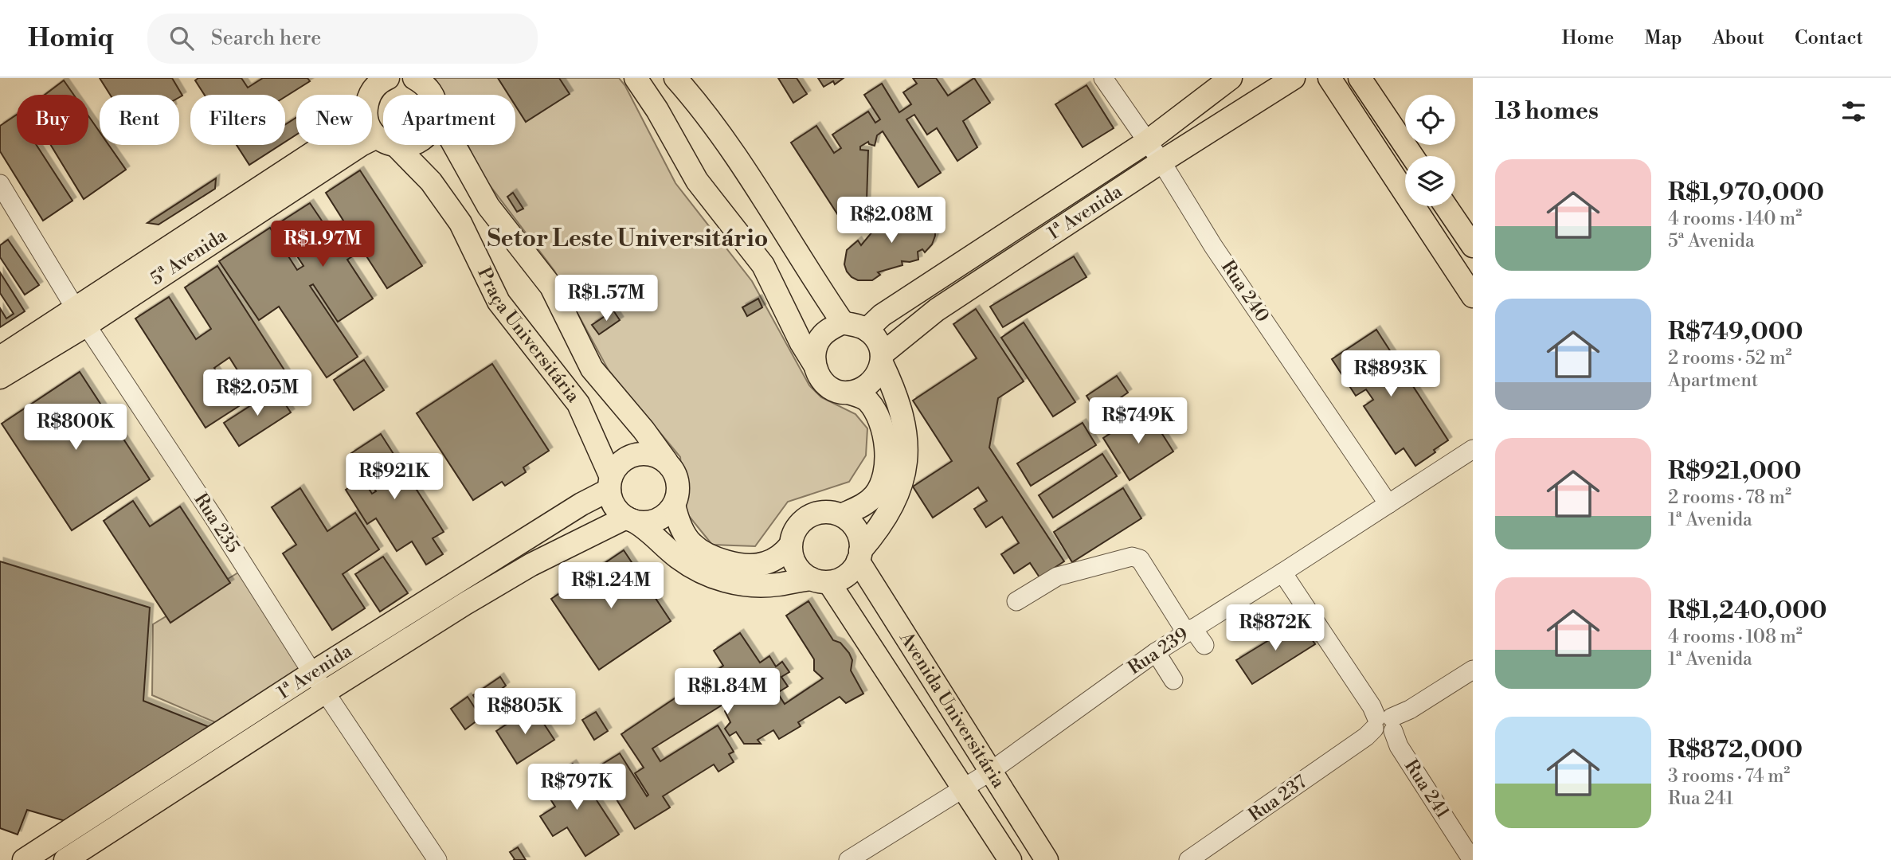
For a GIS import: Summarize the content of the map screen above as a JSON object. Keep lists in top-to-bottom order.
{
  "streets": {
    "main road": [
      "1ª Avenida",
      "5ª Avenida",
      "Praça Universitária",
      "Avenida Universitária"
    ],
    "street": [
      "Rua 240",
      "Rua 235",
      "Rua 239",
      "Rua 241",
      "Rua 237"
    ]
  },
  "crossings": [
    ["1ª Avenida", "Rua 240"],
    ["1ª Avenida", "Praça Universitária"],
    ["1ª Avenida", "Rua 235"],
    ["5ª Avenida", "Praça Universitária"],
    ["5ª Avenida", "Rua 235"],
    ["Rua 240", "Rua 239"],
    ["Rua 239", "Avenida Universitária"],
    ["Rua 239", "Rua 241"],
    ["Rua 241", "Rua 237"]
  ],
  "districts": ["Setor Leste Universitário"],
  "page": {
    "header": "Homiq",
    "search": "Search here",
    "nav": [
      "Home",
      "Map",
      "About",
      "Contact"
    ],
    "heading": "13 homes",
    "chip": [
      "Buy",
      "Rent",
      "Filters",
      "New",
      "Apartment"
    ],
    "list": [
      {
        "name": "R$1,970,000",
        "note": "4 rooms · 140 m² · 5ª Avenida"
      },
      {
        "name": "R$749,000",
        "note": "2 rooms · 52 m² · Apartment"
      },
      {
        "name": "R$921,000",
        "note": "2 rooms · 78 m² · 1ª Avenida"
      },
      {
        "name": "R$1,240,000",
        "note": "4 rooms · 108 m² · 1ª Avenida"
      },
      {
        "name": "R$872,000",
        "note": "3 rooms · 74 m² · Rua 241"
      }
    ],
    "price": [
      "R$2.08M",
      "R$1.97M",
      "R$1.57M",
      "R$893K",
      "R$2.05M",
      "R$749K",
      "R$800K",
      "R$921K",
      "R$1.24M",
      "R$872K",
      "R$1.84M",
      "R$805K",
      "R$797K"
    ]
  }
}
